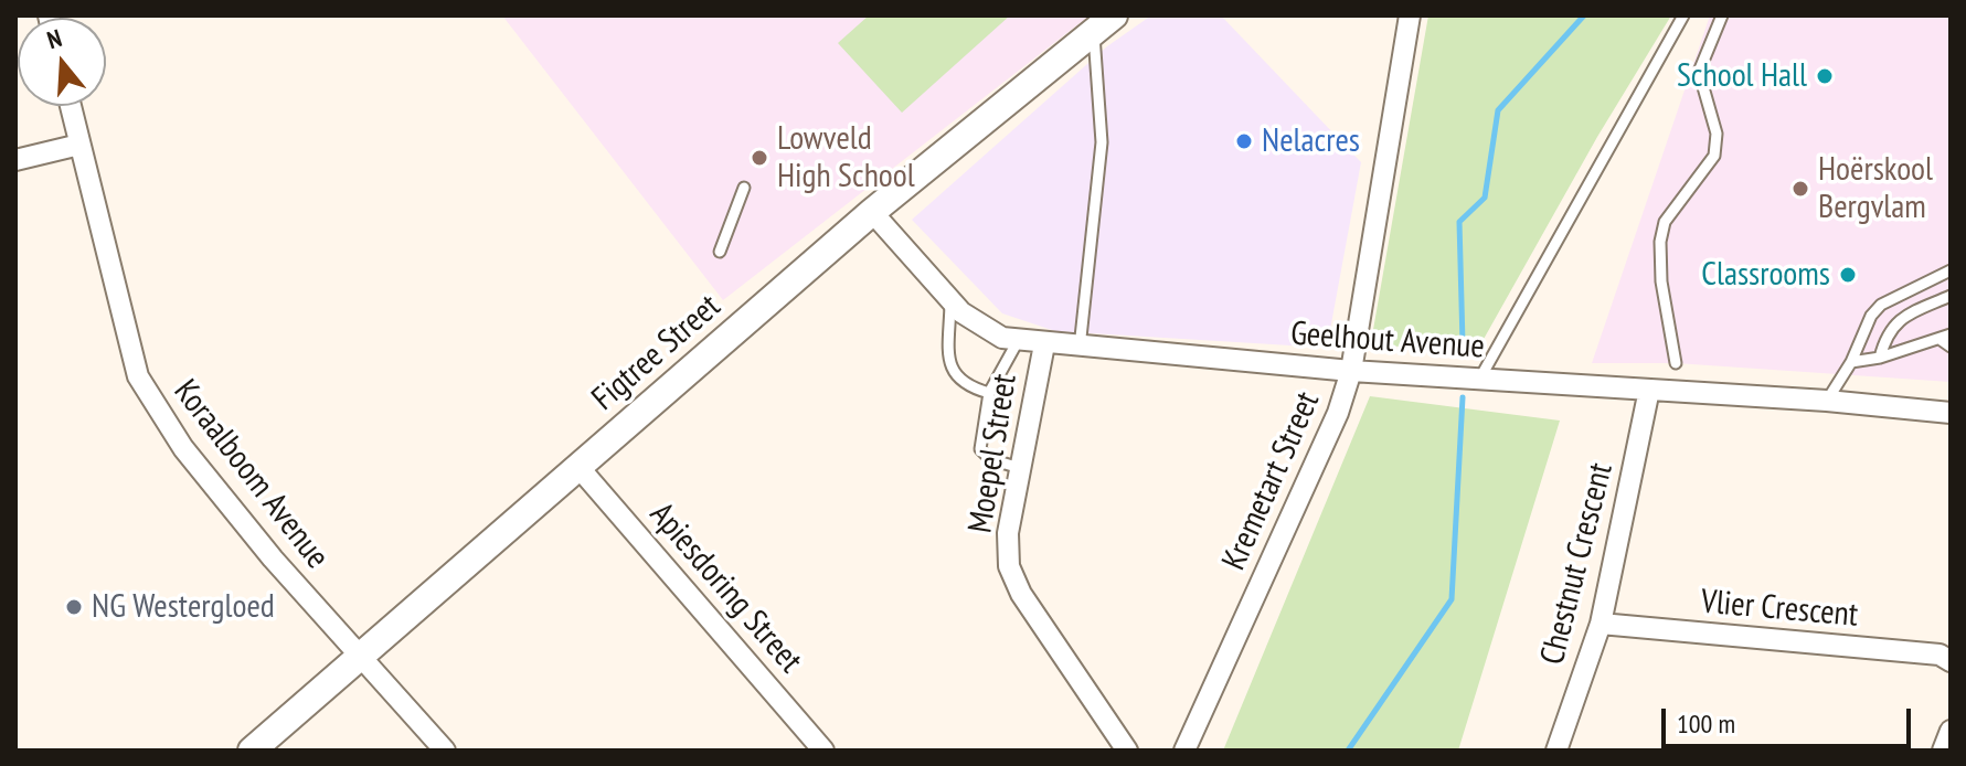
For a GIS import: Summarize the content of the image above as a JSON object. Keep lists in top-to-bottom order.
{
  "streets": {
    "street": [
      "Geelhout Avenue",
      "Figtree Street",
      "Moepel Street",
      "Koraalboom Avenue",
      "Kremetart Street",
      "Chestnut Crescent",
      "Apiesdoring Street",
      "Vlier Crescent"
    ]
  },
  "crossings": [
    ["Geelhout Avenue", "Figtree Street"],
    ["Geelhout Avenue", "Moepel Street"],
    ["Geelhout Avenue", "Kremetart Street"],
    ["Geelhout Avenue", "Chestnut Crescent"],
    ["Figtree Street", "Koraalboom Avenue"],
    ["Figtree Street", "Apiesdoring Street"],
    ["Chestnut Crescent", "Vlier Crescent"]
  ],
  "places": [
    "School Hall",
    "Nelacres",
    "Lowveld High School",
    "Hoërskool Bergvlam",
    "Classrooms",
    "NG Westergloed"
  ],
  "scale_bar": "100 m",
  "north": "top"
}
